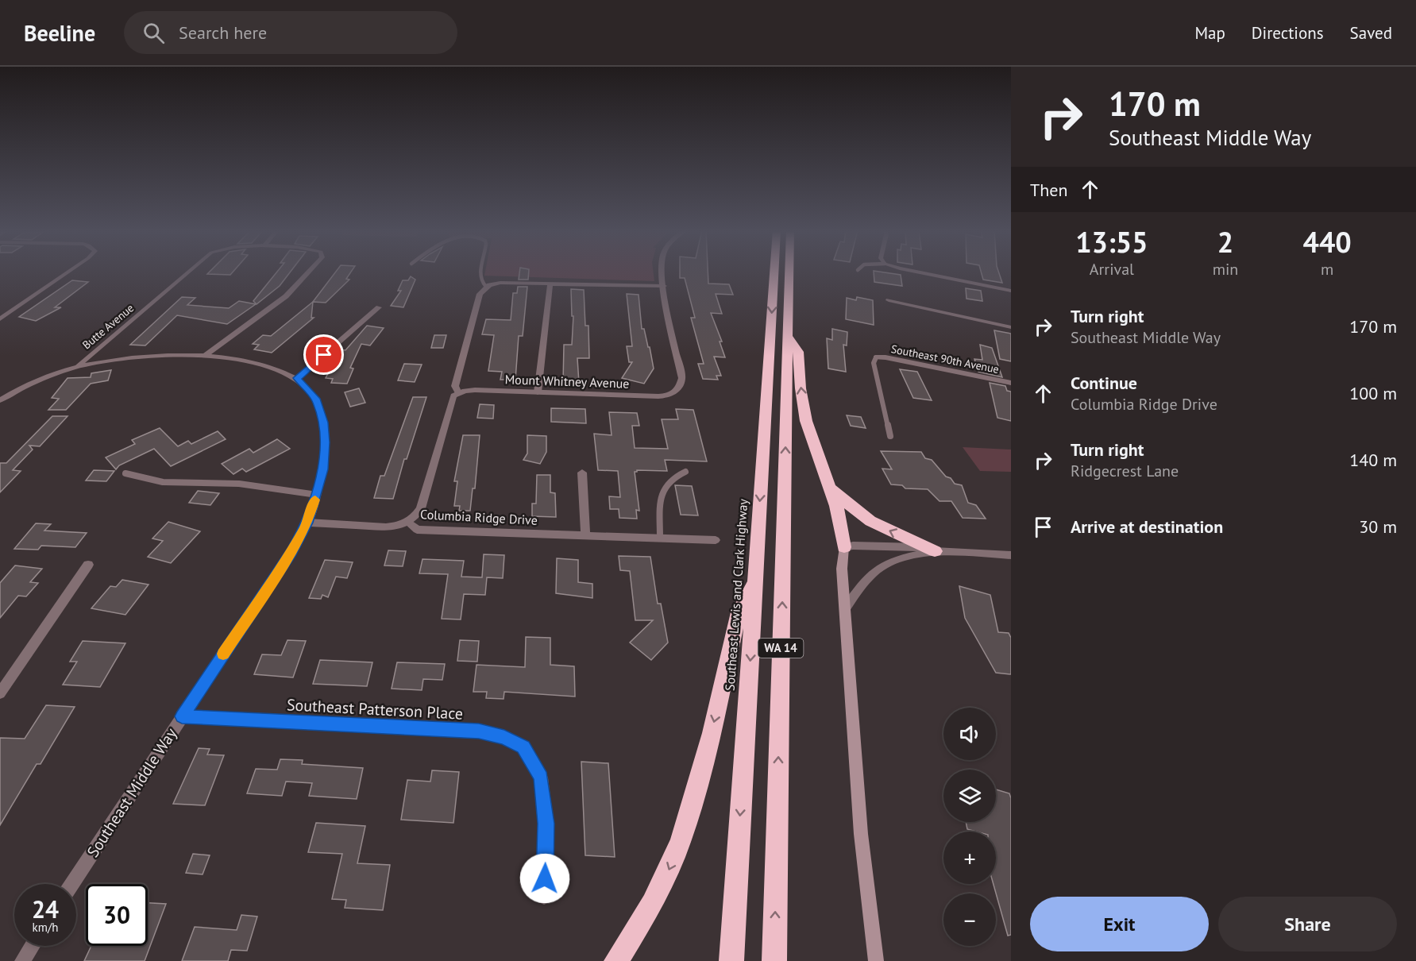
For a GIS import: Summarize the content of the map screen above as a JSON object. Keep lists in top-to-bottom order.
{
  "streets": {
    "highway": ["Southeast Lewis and Clark Highway", "WA 14"],
    "street": [
      "Butte Avenue",
      "Southeast 90th Avenue",
      "Mount Whitney Avenue",
      "Columbia Ridge Drive",
      "Southeast Patterson Place",
      "Southeast Middle Way"
    ]
  },
  "crossings": [
    ["Columbia Ridge Drive", "Southeast Middle Way"],
    ["Southeast Patterson Place", "Southeast Middle Way"]
  ],
  "page": {
    "header": "Beeline",
    "search": "Search here",
    "nav": ["Map", "Directions", "Saved"],
    "turn": ["170 m", "Southeast Middle Way"],
    "then": "Then",
    "eta": [
      "13:55",
      "Arrival",
      "2",
      "min",
      "440",
      "m"
    ],
    "list": [
      {
        "name": "Turn right",
        "note": "Southeast Middle Way",
        "value": "170 m"
      },
      {
        "name": "Continue",
        "note": "Columbia Ridge Drive",
        "value": "100 m"
      },
      {
        "name": "Turn right",
        "note": "Ridgecrest Lane",
        "value": "140 m"
      },
      {
        "name": "Arrive at destination",
        "value": "30 m"
      }
    ],
    "map_buttons": ["+", "−"],
    "speed": "24 km/h",
    "limit": "30",
    "buttons": ["Exit", "Share"]
  }
}
